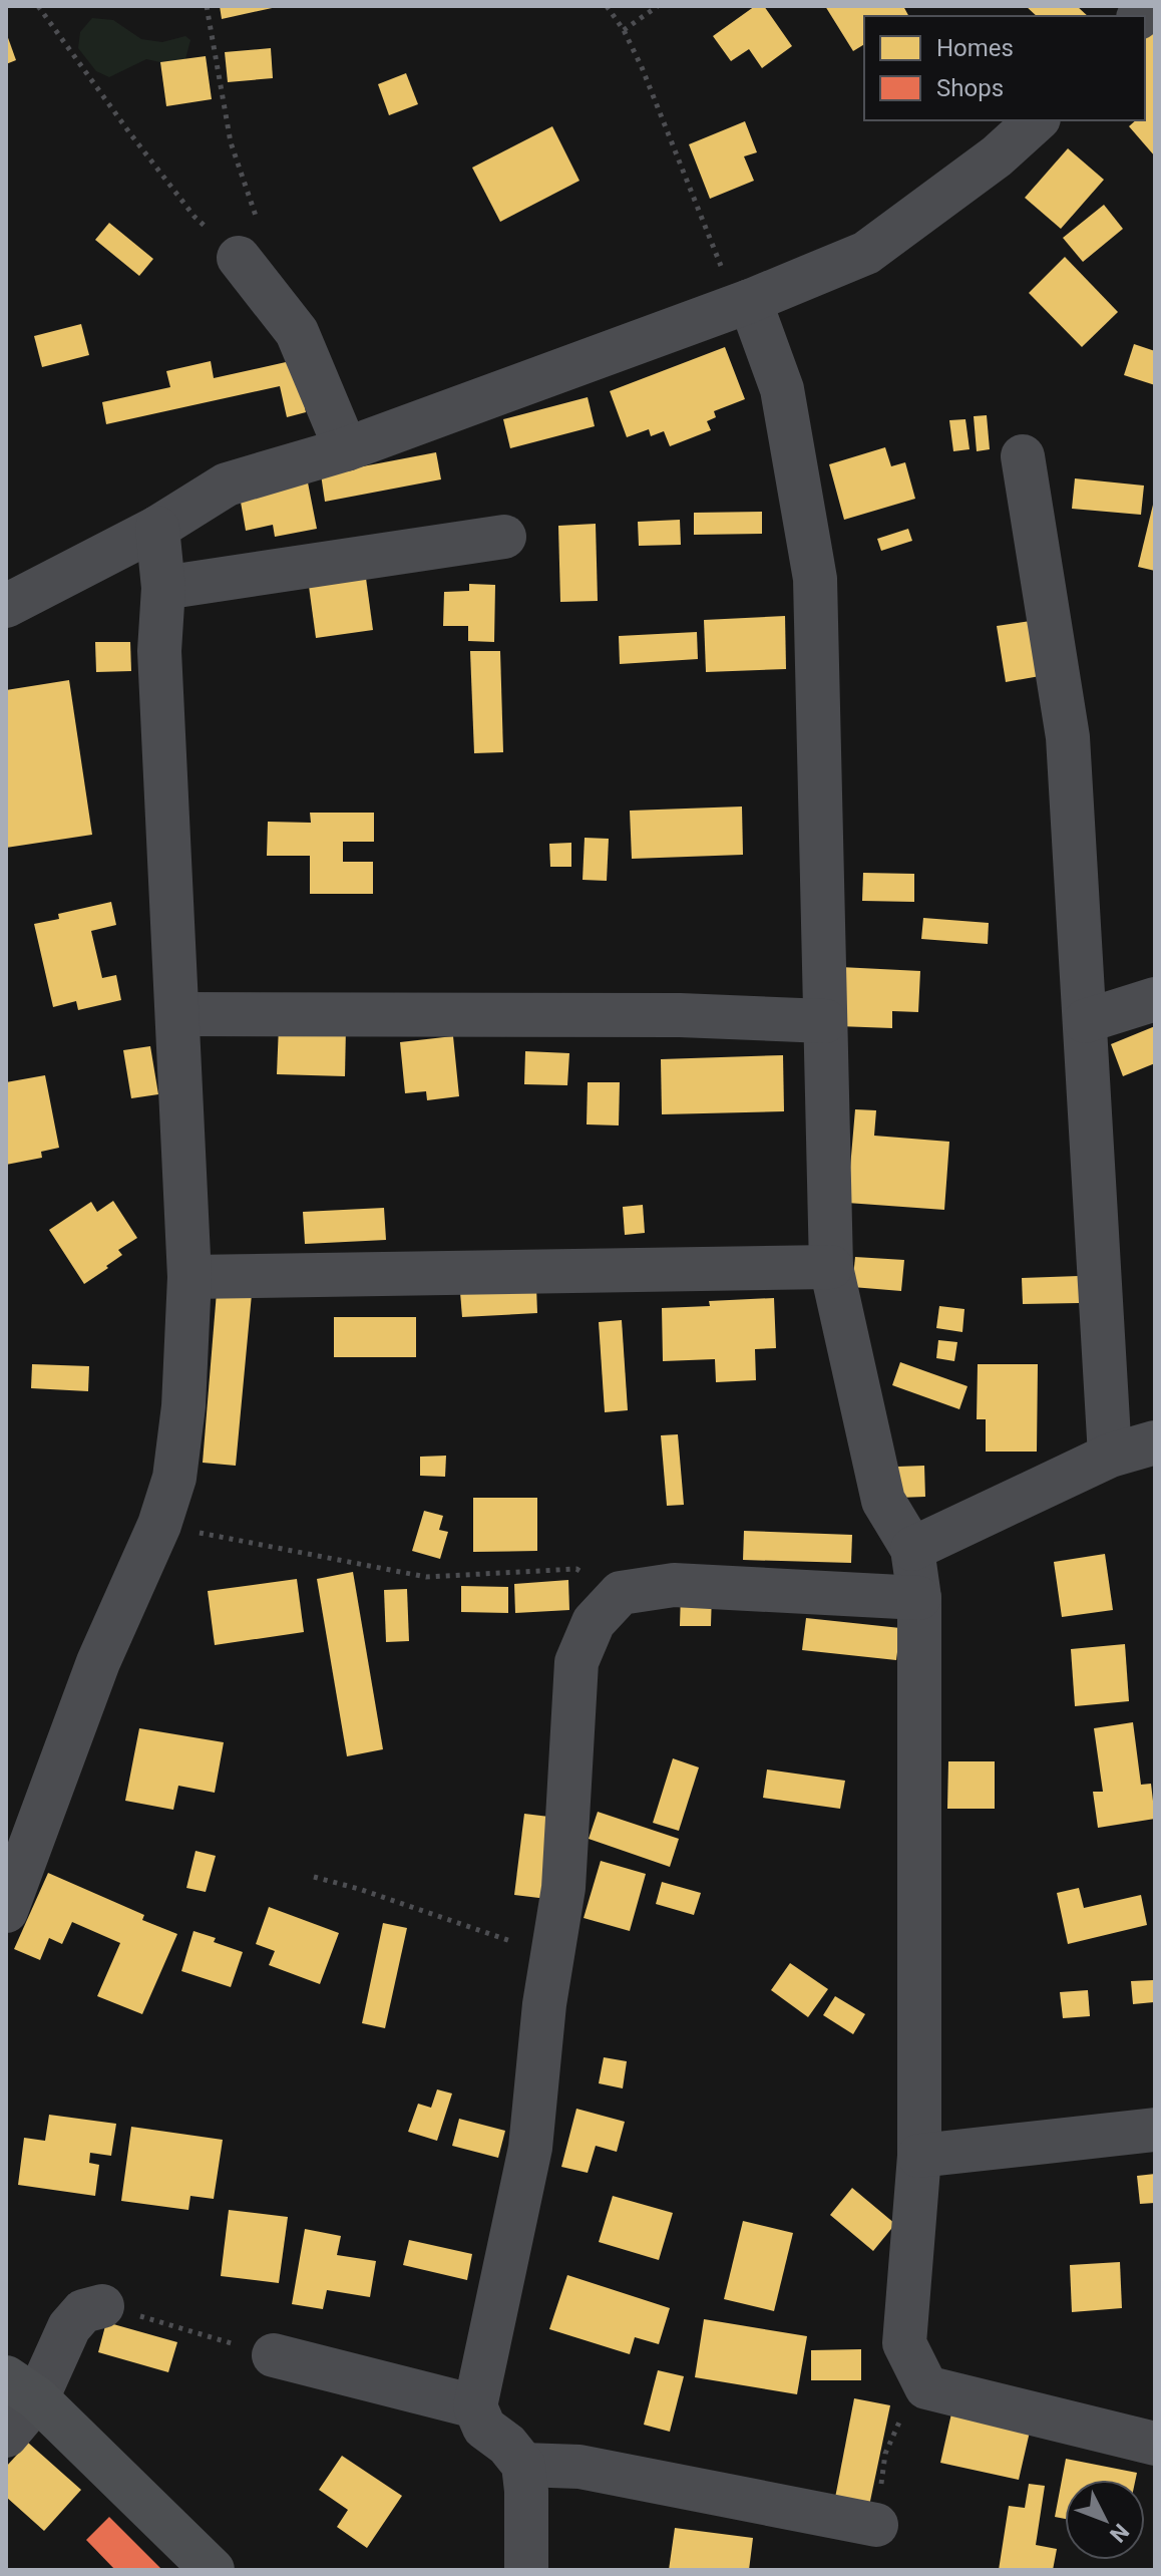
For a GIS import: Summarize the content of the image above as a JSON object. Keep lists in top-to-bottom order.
{
  "legend": ["Homes", "Shops"],
  "north": "bottom right"
}
